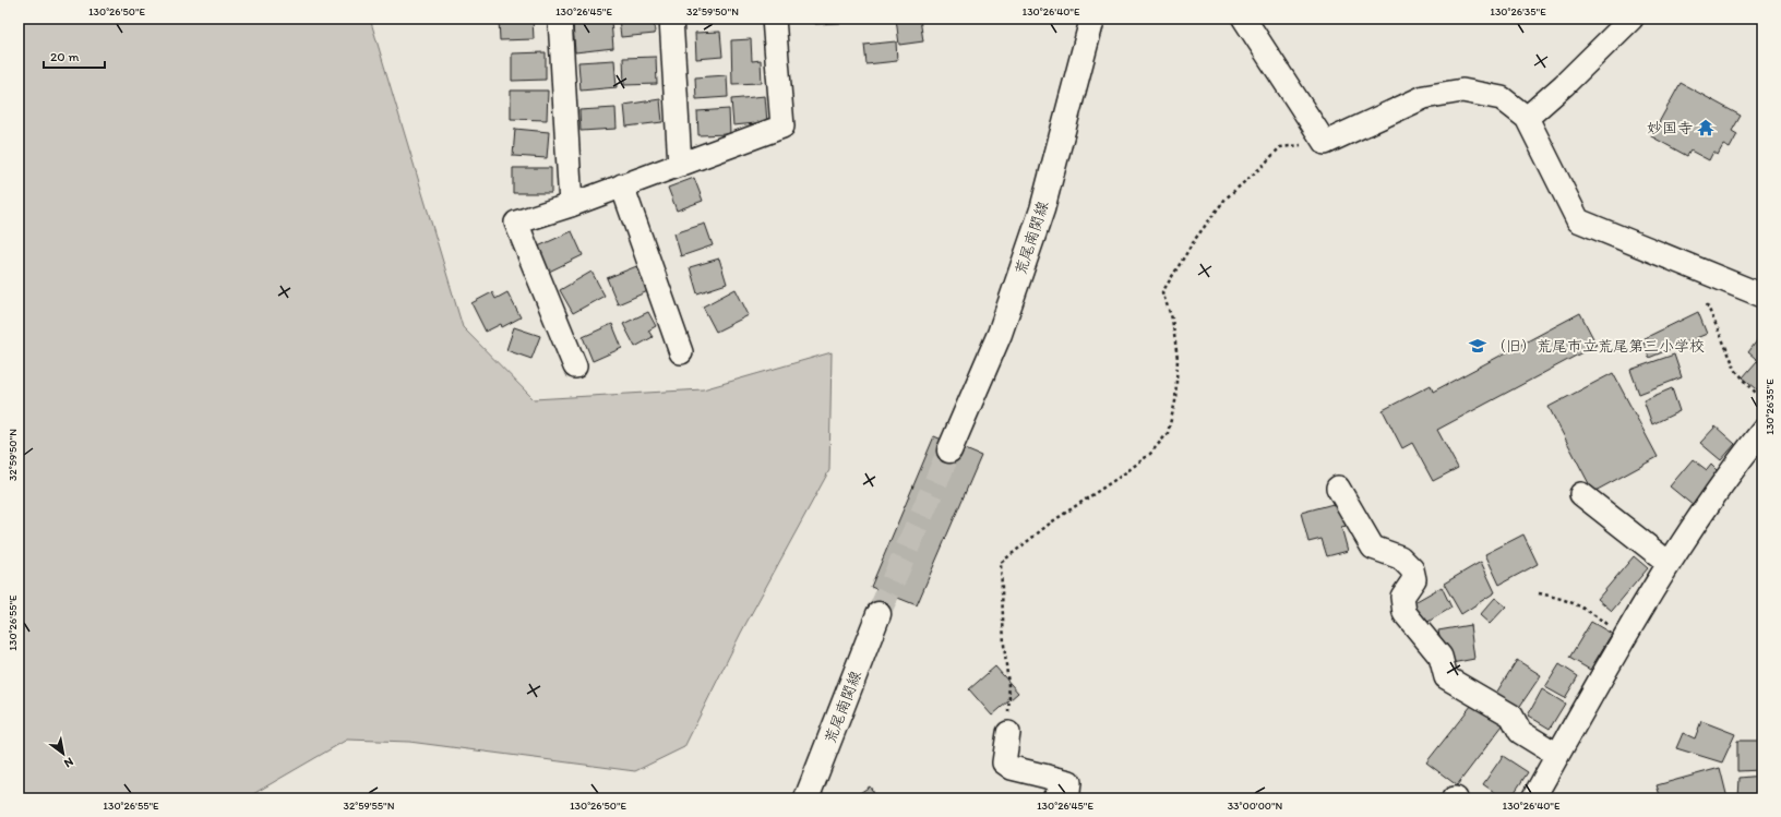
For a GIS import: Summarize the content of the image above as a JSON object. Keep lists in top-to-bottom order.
{
  "streets": {
    "main road": ["荒尾南関線"]
  },
  "places": {
    "temple": ["妙国寺"],
    "school or university": ["（旧）荒尾市立荒尾第三小学校"]
  },
  "scale_bar": "20 m",
  "north": "bottom right",
  "coordinates": [
    "130°26'50\"E",
    "130°26'45\"E",
    "32°59'50\"N",
    "130°26'40\"E",
    "130°26'35\"E",
    "130°26'55\"E",
    "32°59'55\"N",
    "33°00'00\"N"
  ]
}
